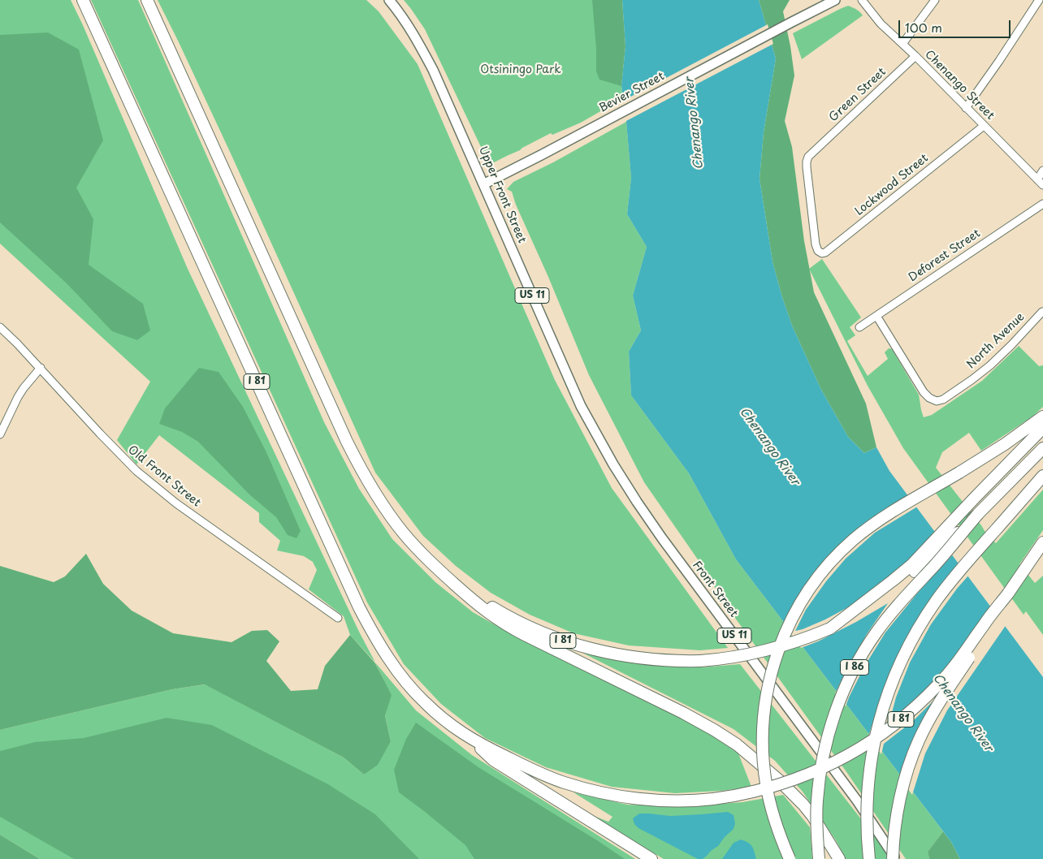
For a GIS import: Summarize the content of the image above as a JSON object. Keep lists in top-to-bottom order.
{
  "streets": {
    "highway": ["I 81", "I 86"],
    "main road": [
      "Bevier Street",
      "Upper Front Street",
      "US 11",
      "Front Street"
    ],
    "street": [
      "Chenango Street",
      "Green Street",
      "Lockwood Street",
      "Deforest Street",
      "North Avenue",
      "Old Front Street"
    ]
  },
  "crossings": [
    ["Chenango Street", "Green Street"],
    ["Chenango Street", "Lockwood Street"],
    ["Bevier Street", "Upper Front Street"],
    ["Green Street", "Lockwood Street"],
    ["Upper Front Street", "Front Street"],
    ["Deforest Street", "North Avenue"],
    ["I 81", "I 86"]
  ],
  "water": ["Chenango River"],
  "parks": ["Otsiningo Park"],
  "scale_bar": "100 m"
}
